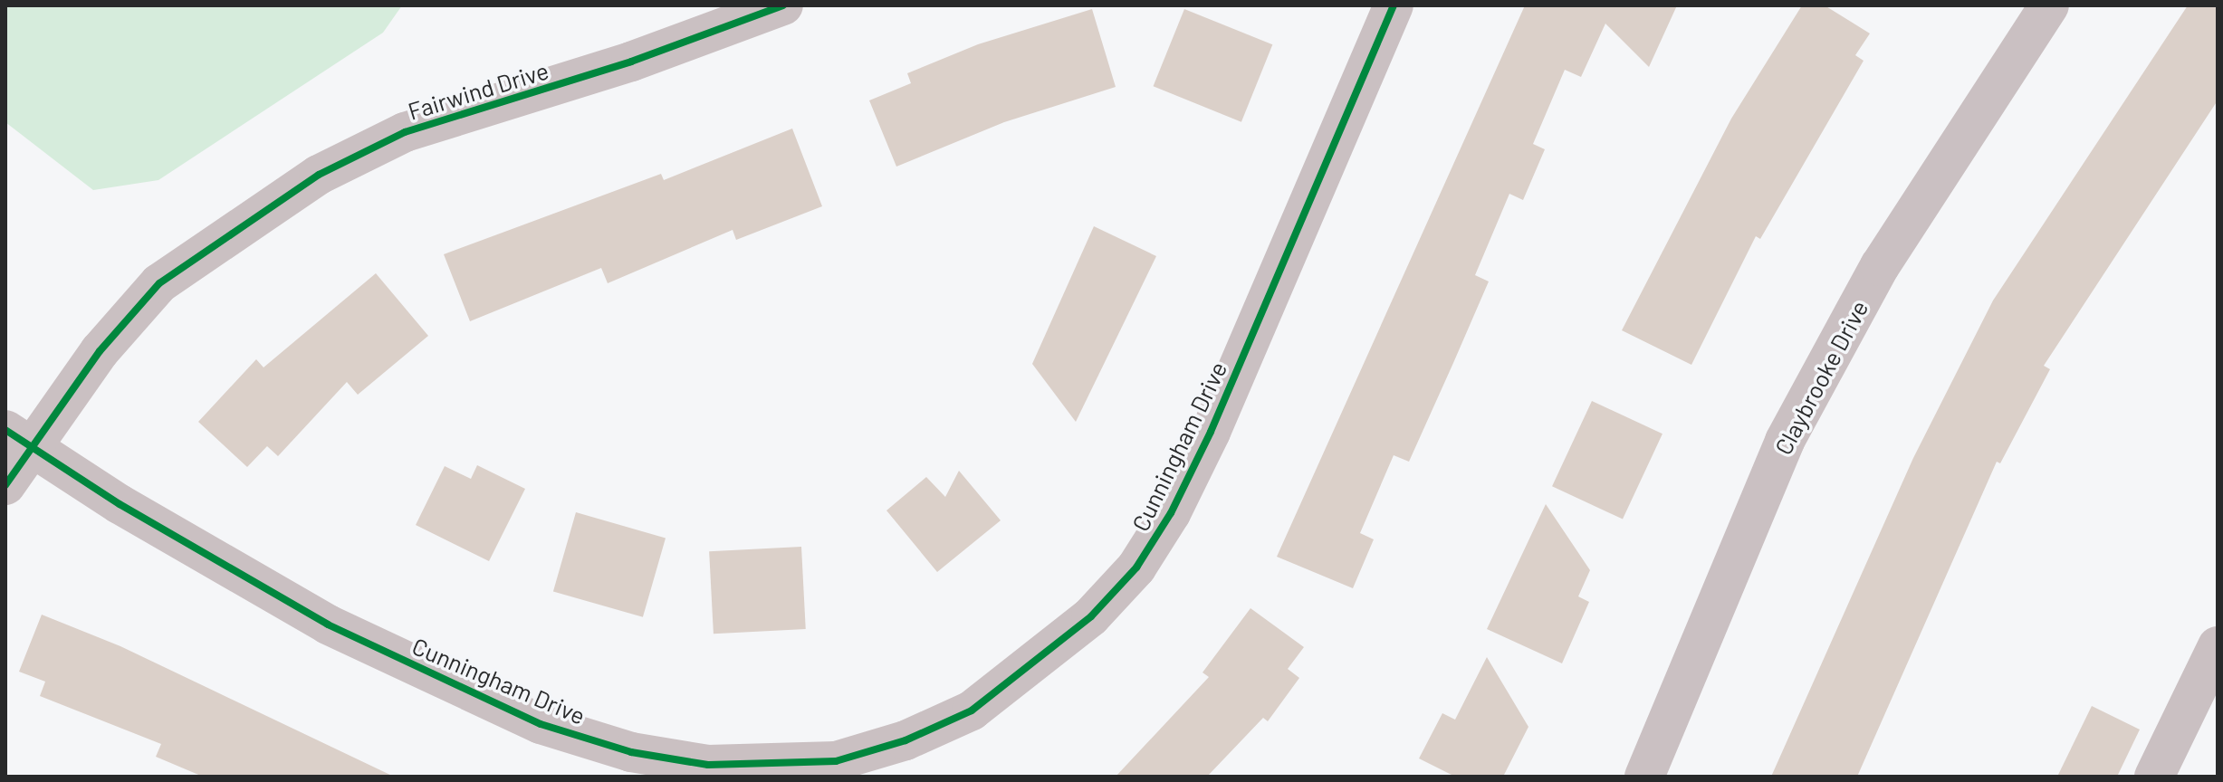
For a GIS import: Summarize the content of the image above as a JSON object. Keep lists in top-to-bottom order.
{
  "streets": {
    "street": ["Fairwind Drive", "Claybrooke Drive", "Cunningham Drive"]
  },
  "crossings": [
    ["Fairwind Drive", "Cunningham Drive"]
  ]
}
